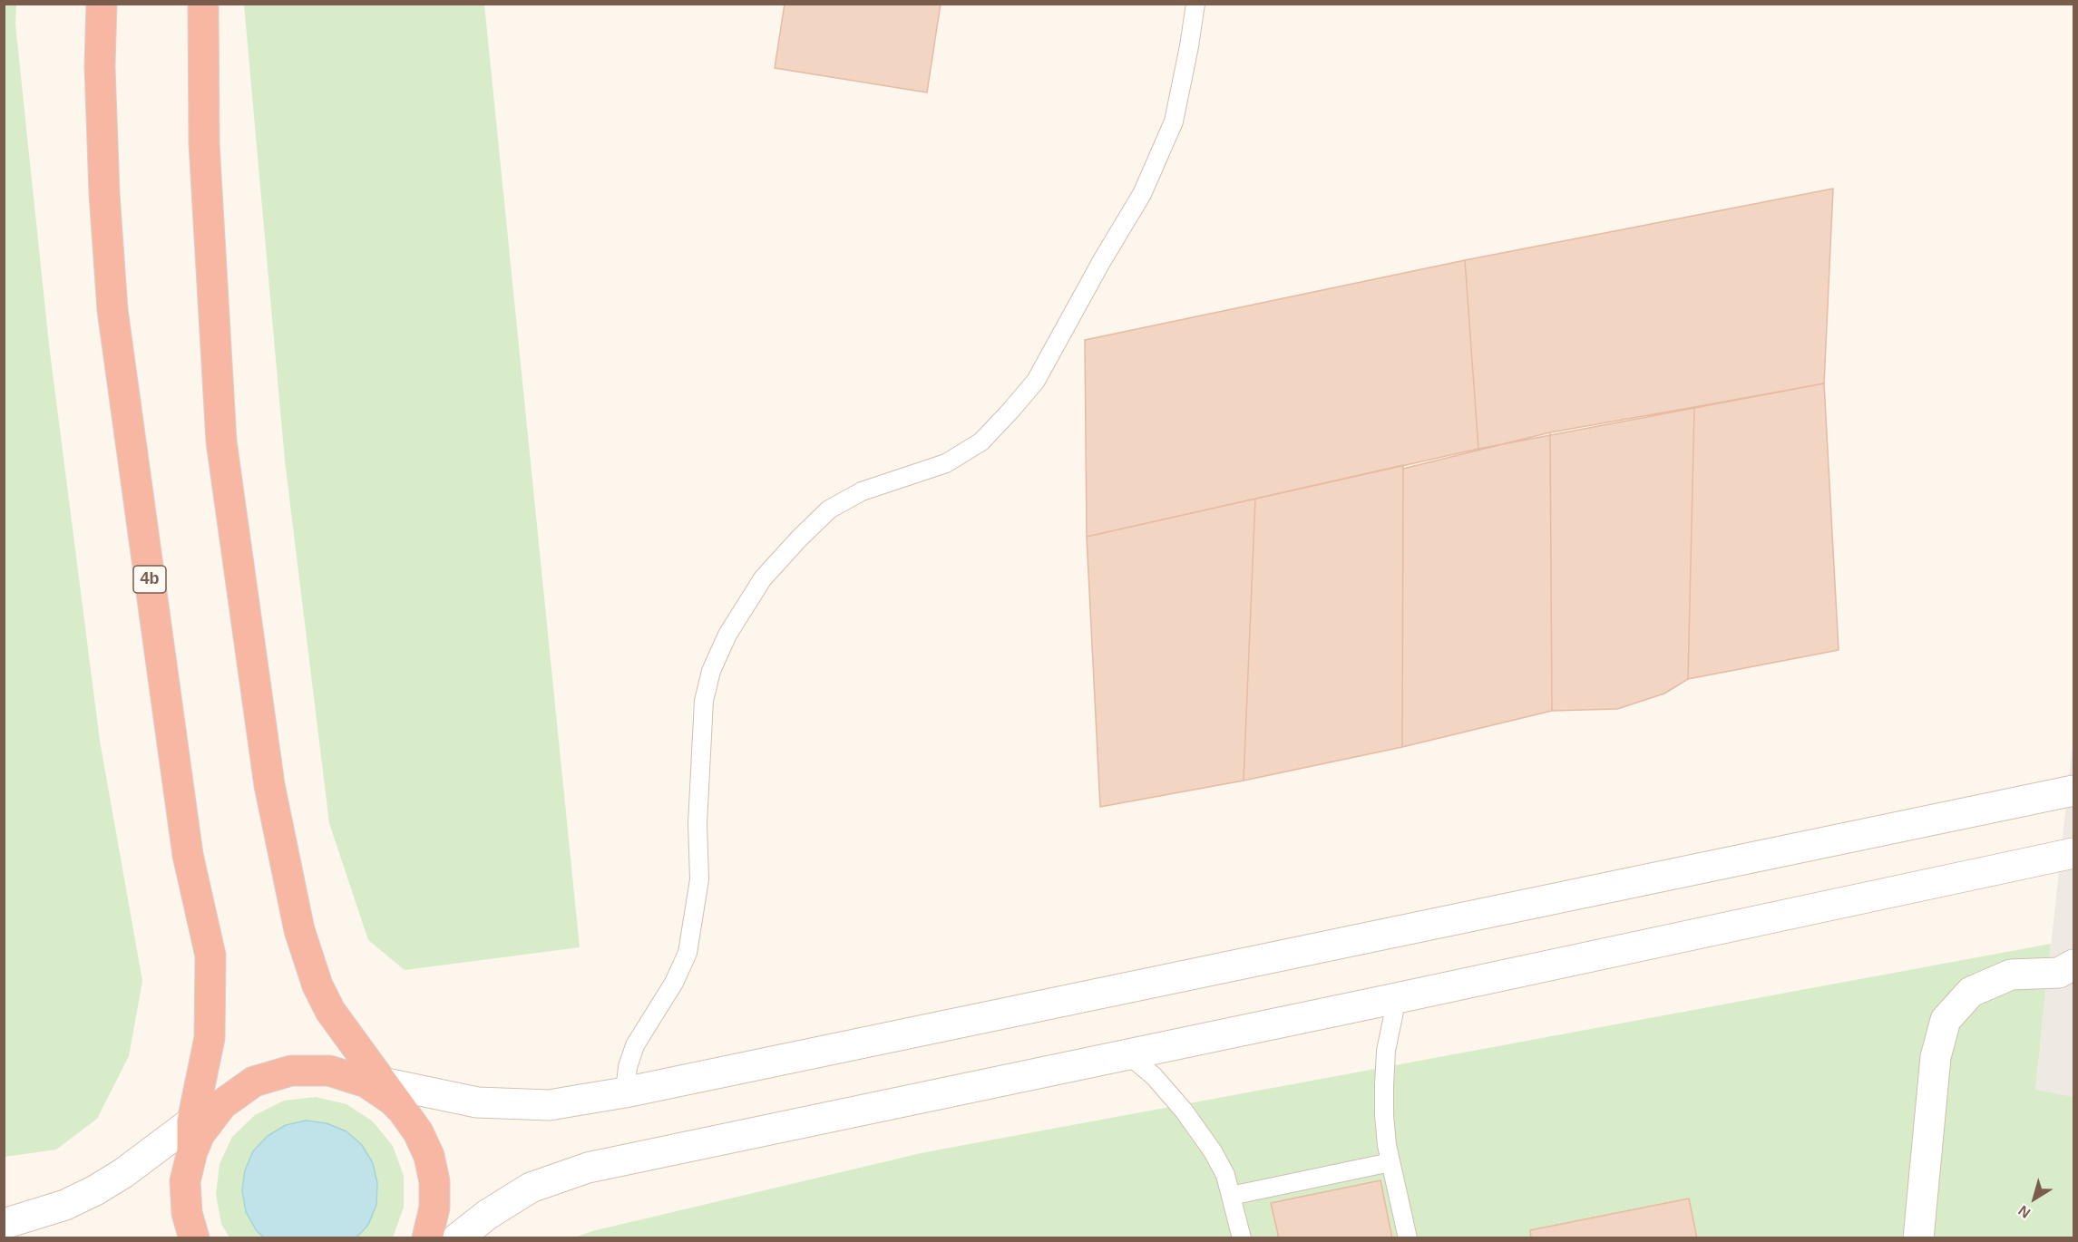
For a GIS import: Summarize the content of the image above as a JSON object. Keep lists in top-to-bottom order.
{
  "streets": {
    "highway": ["4b"]
  },
  "north": "bottom left"
}
